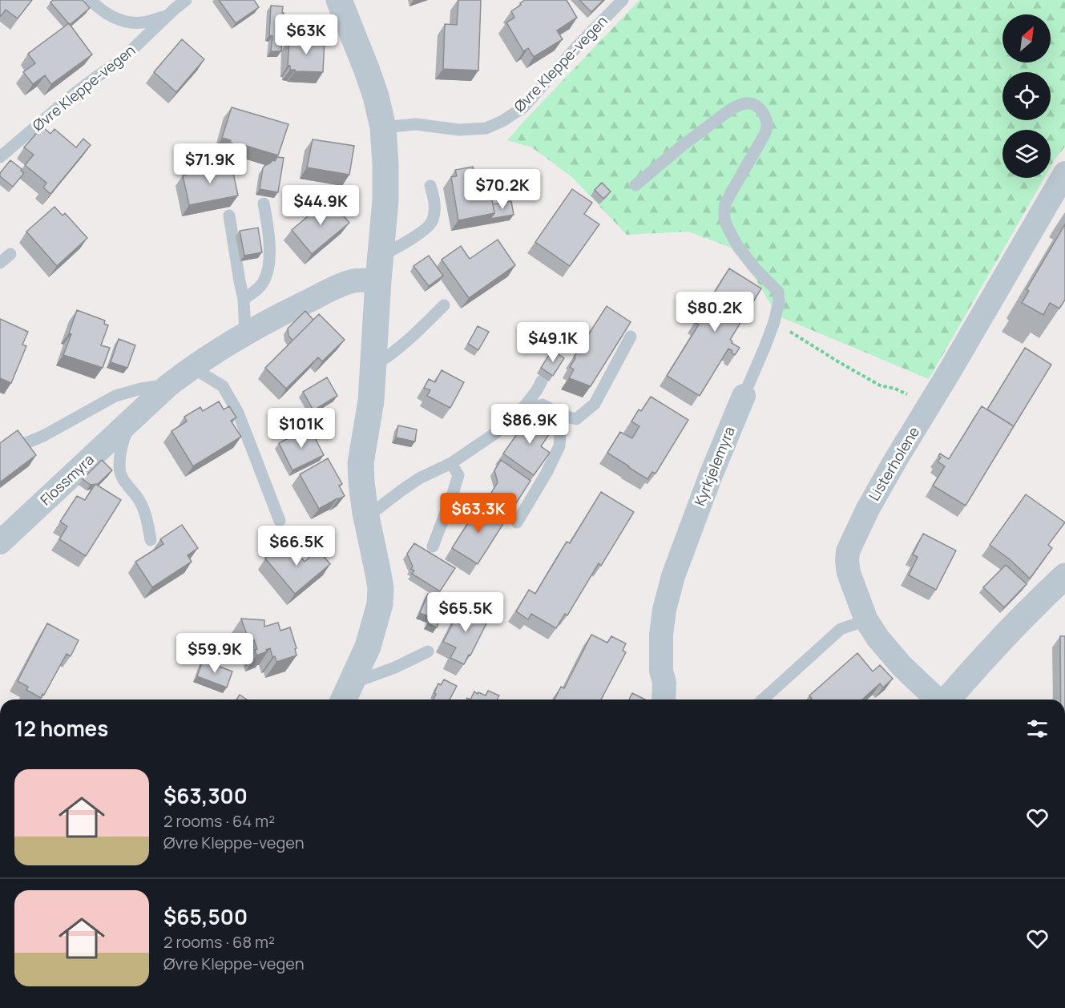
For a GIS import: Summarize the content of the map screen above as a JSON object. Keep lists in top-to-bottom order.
{
  "streets": {
    "street": ["Listerholene", "Kyrkjelemyra", "Flossmyra"],
    "lane": ["Øvre Kleppe-vegen"]
  },
  "north": "top right",
  "page": {
    "price": [
      "$63K",
      "$71.9K",
      "$70.2K",
      "$44.9K",
      "$80.2K",
      "$49.1K",
      "$86.9K",
      "$101K",
      "$63.3K",
      "$66.5K",
      "$65.5K",
      "$59.9K"
    ],
    "heading": "12 homes",
    "list": [
      {
        "name": "$63,300",
        "note": "2 rooms · 64 m² · Øvre Kleppe-vegen"
      },
      {
        "name": "$65,500",
        "note": "2 rooms · 68 m² · Øvre Kleppe-vegen"
      }
    ]
  }
}
